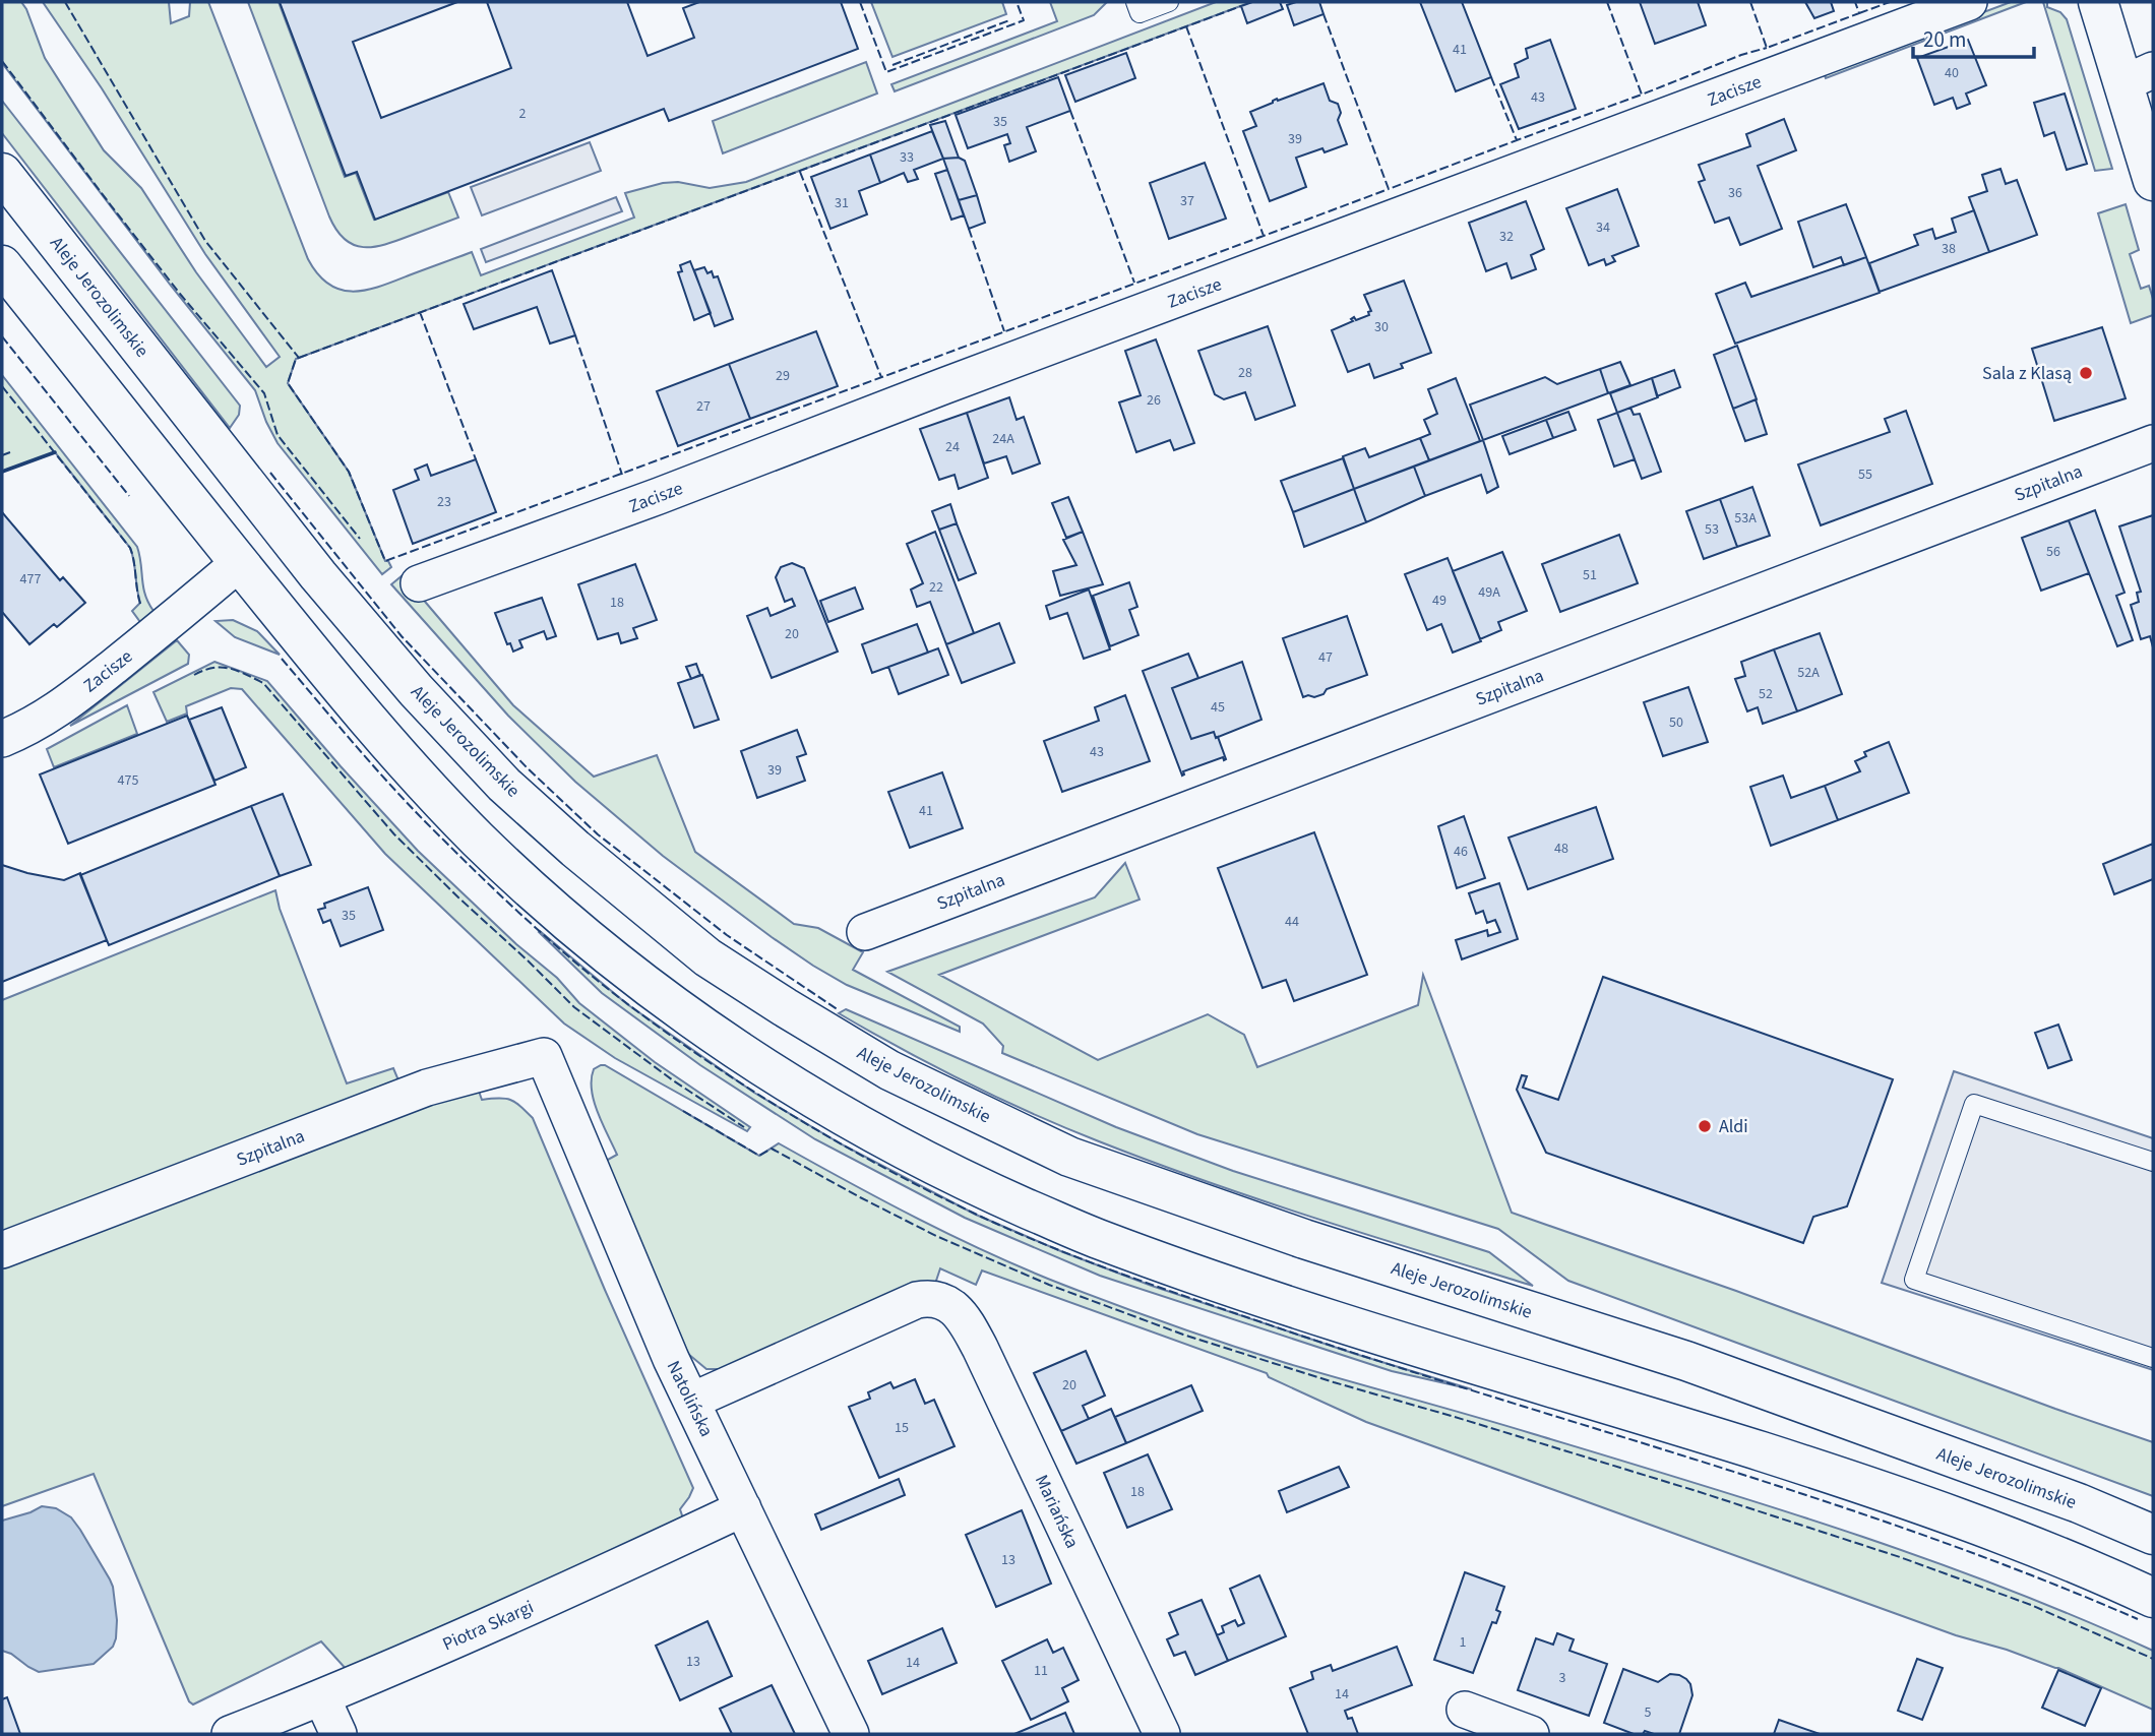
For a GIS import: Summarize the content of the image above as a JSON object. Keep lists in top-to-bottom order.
{
  "streets": {
    "main road": ["Aleje Jerozolimskie"],
    "street": [
      "Zacisze",
      "Szpitalna",
      "Natolińska",
      "Mariańska",
      "Piotra Skargi"
    ]
  },
  "crossings": [
    ["Szpitalna", "Natolińska"],
    ["Natolińska", "Mariańska"],
    ["Natolińska", "Piotra Skargi"]
  ],
  "places": ["Sala z Klasą", "Aldi"],
  "house_numbers": [
    "41",
    "40",
    "43",
    "2",
    "35",
    "39",
    "33",
    "36",
    "37",
    "31",
    "34",
    "32",
    "38",
    "30",
    "28",
    "29",
    "26",
    "27",
    "24A",
    "24",
    "55",
    "23",
    "53A",
    "53",
    "56",
    "51",
    "477",
    "22",
    "49A",
    "49",
    "18",
    "20",
    "47",
    "52A",
    "52",
    "45",
    "50",
    "43",
    "39",
    "475",
    "41",
    "48",
    "46",
    "35",
    "44",
    "20",
    "15",
    "18",
    "13",
    "1",
    "13",
    "14",
    "11",
    "3",
    "14",
    "5"
  ],
  "scale_bar": "20 m"
}
